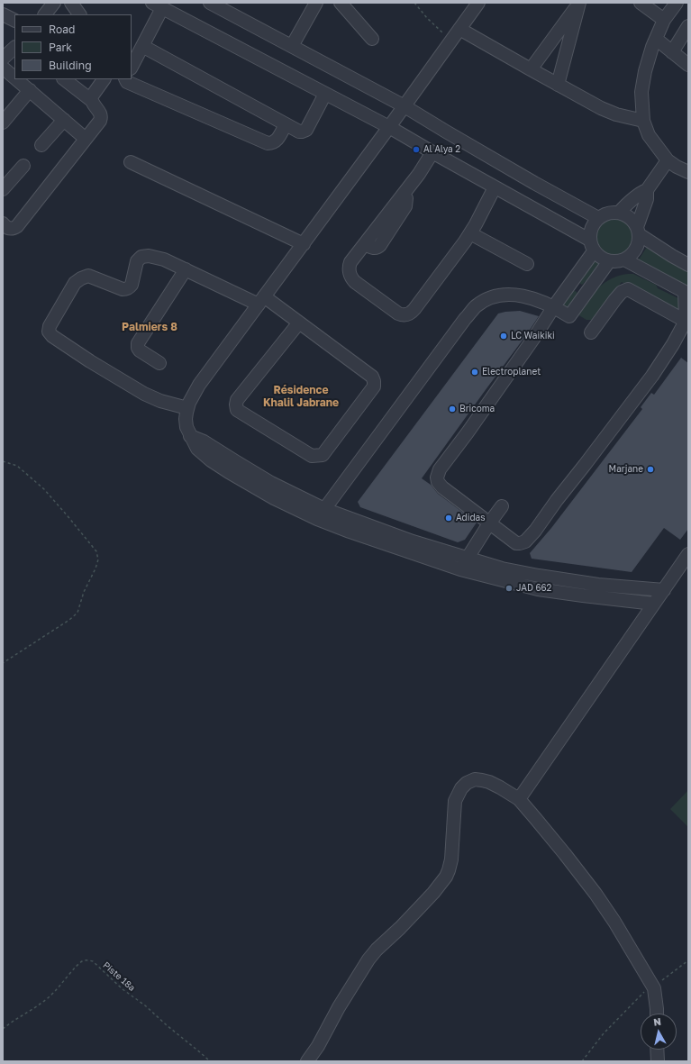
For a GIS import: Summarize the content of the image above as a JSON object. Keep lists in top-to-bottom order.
{
  "streets": {
    "path": ["Piste 18a"]
  },
  "districts": ["Palmiers 8", "Résidence Khalil Jabrane"],
  "places": [
    "Al Alya 2",
    "LC Waikiki",
    "Electroplanet",
    "Bricoma",
    "Marjane",
    "Adidas",
    "JAD 662"
  ],
  "legend": ["Road", "Park", "Building"],
  "north": "top"
}
